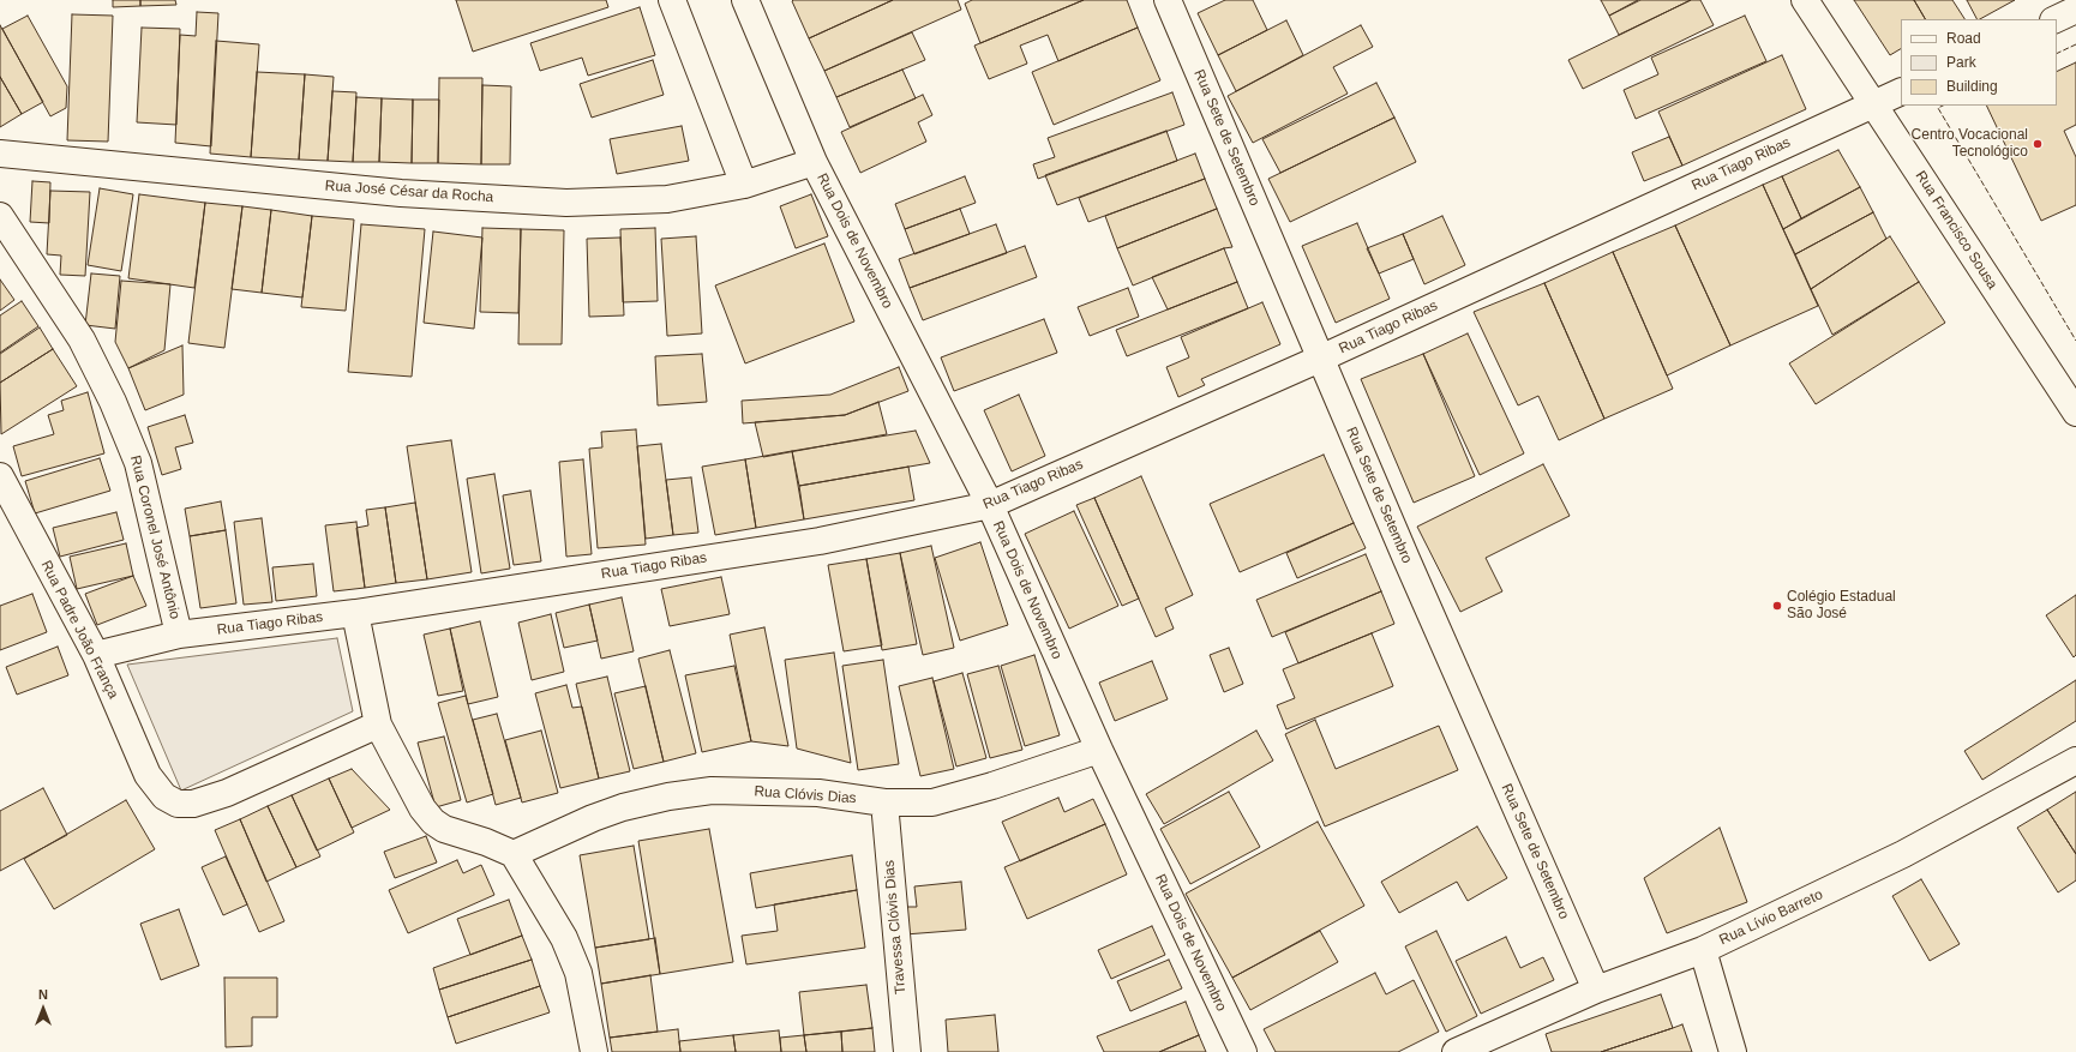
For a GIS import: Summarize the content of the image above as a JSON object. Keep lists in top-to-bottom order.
{
  "streets": {
    "street": [
      "Rua Sete de Setembro",
      "Rua Tiago Ribas",
      "Rua José César da Rocha",
      "Rua Francisco Sousa",
      "Rua Dois de Novembro",
      "Rua Coronel José Antônio",
      "Rua Padre João França",
      "Rua Clóvis Dias",
      "Rua Lívio Barreto",
      "Travessa Clóvis Dias"
    ]
  },
  "crossings": [
    ["Rua Sete de Setembro", "Rua Tiago Ribas"],
    ["Rua Sete de Setembro", "Rua Lívio Barreto"],
    ["Rua Tiago Ribas", "Rua Francisco Sousa"],
    ["Rua Tiago Ribas", "Rua Dois de Novembro"],
    ["Rua Tiago Ribas", "Rua Coronel José Antônio"],
    ["Rua Tiago Ribas", "Rua Padre João França"],
    ["Rua José César da Rocha", "Rua Dois de Novembro"],
    ["Rua Dois de Novembro", "Rua Clóvis Dias"],
    ["Rua Clóvis Dias", "Travessa Clóvis Dias"]
  ],
  "places": ["Centro Vocacional Tecnológico", "Colégio Estadual São José"],
  "legend": ["Road", "Park", "Building"],
  "north": "top"
}
